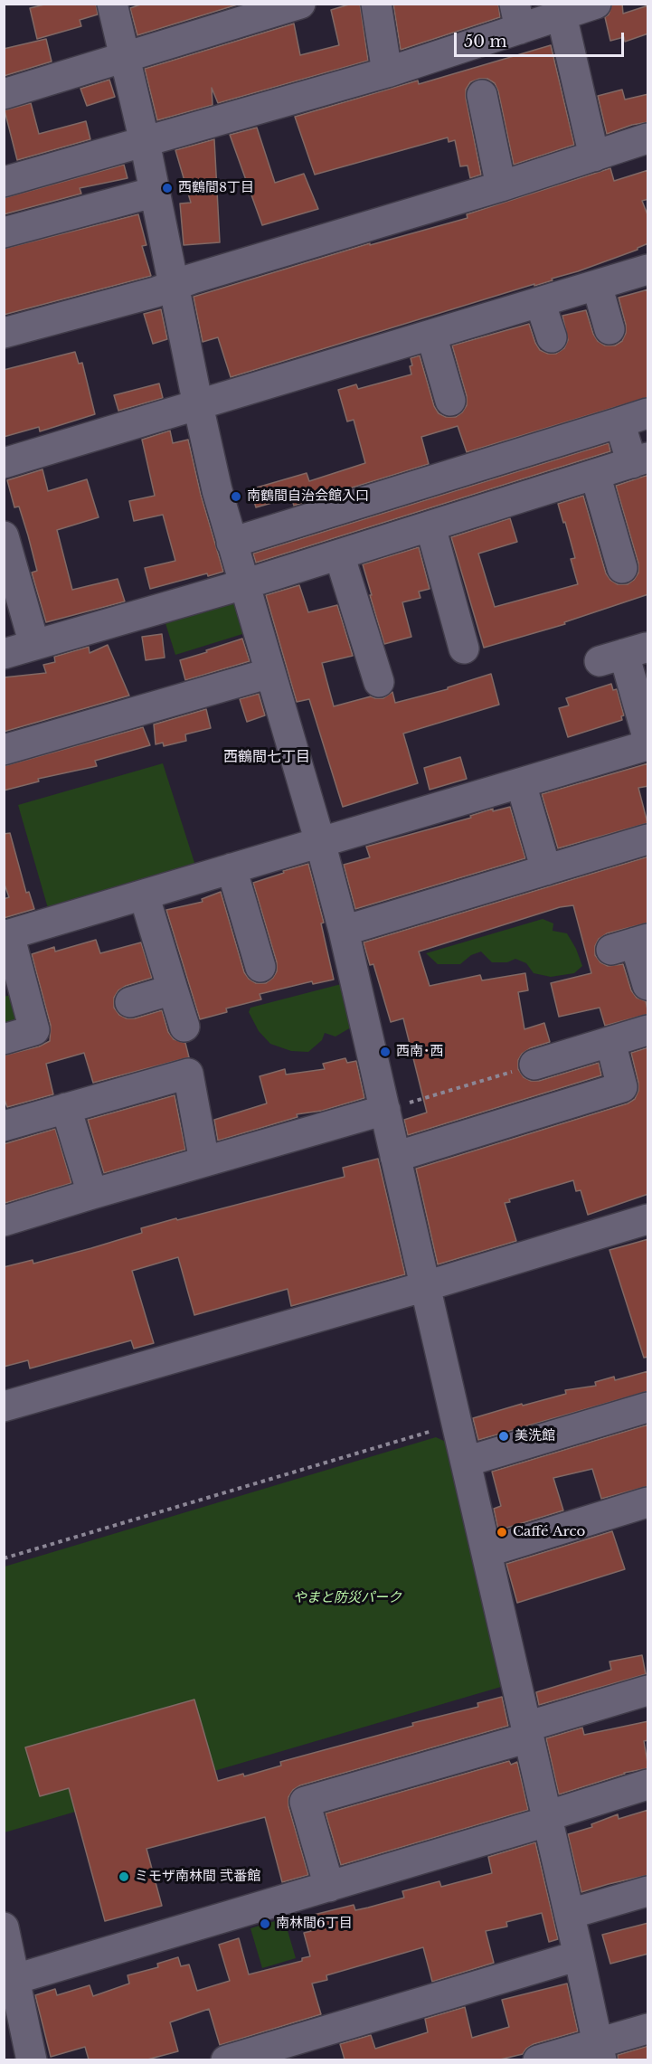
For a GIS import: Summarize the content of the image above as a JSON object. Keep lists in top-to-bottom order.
{
  "districts": ["西鶴間七丁目"],
  "parks": ["やまと防災パーク"],
  "places": [
    "西鶴間8丁目",
    "南鶴間自治会館入口",
    "西南･西",
    "美洗館",
    "Caffé Arco",
    "ミモザ南林間 弐番館",
    "南林間6丁目"
  ],
  "scale_bar": "50 m"
}
